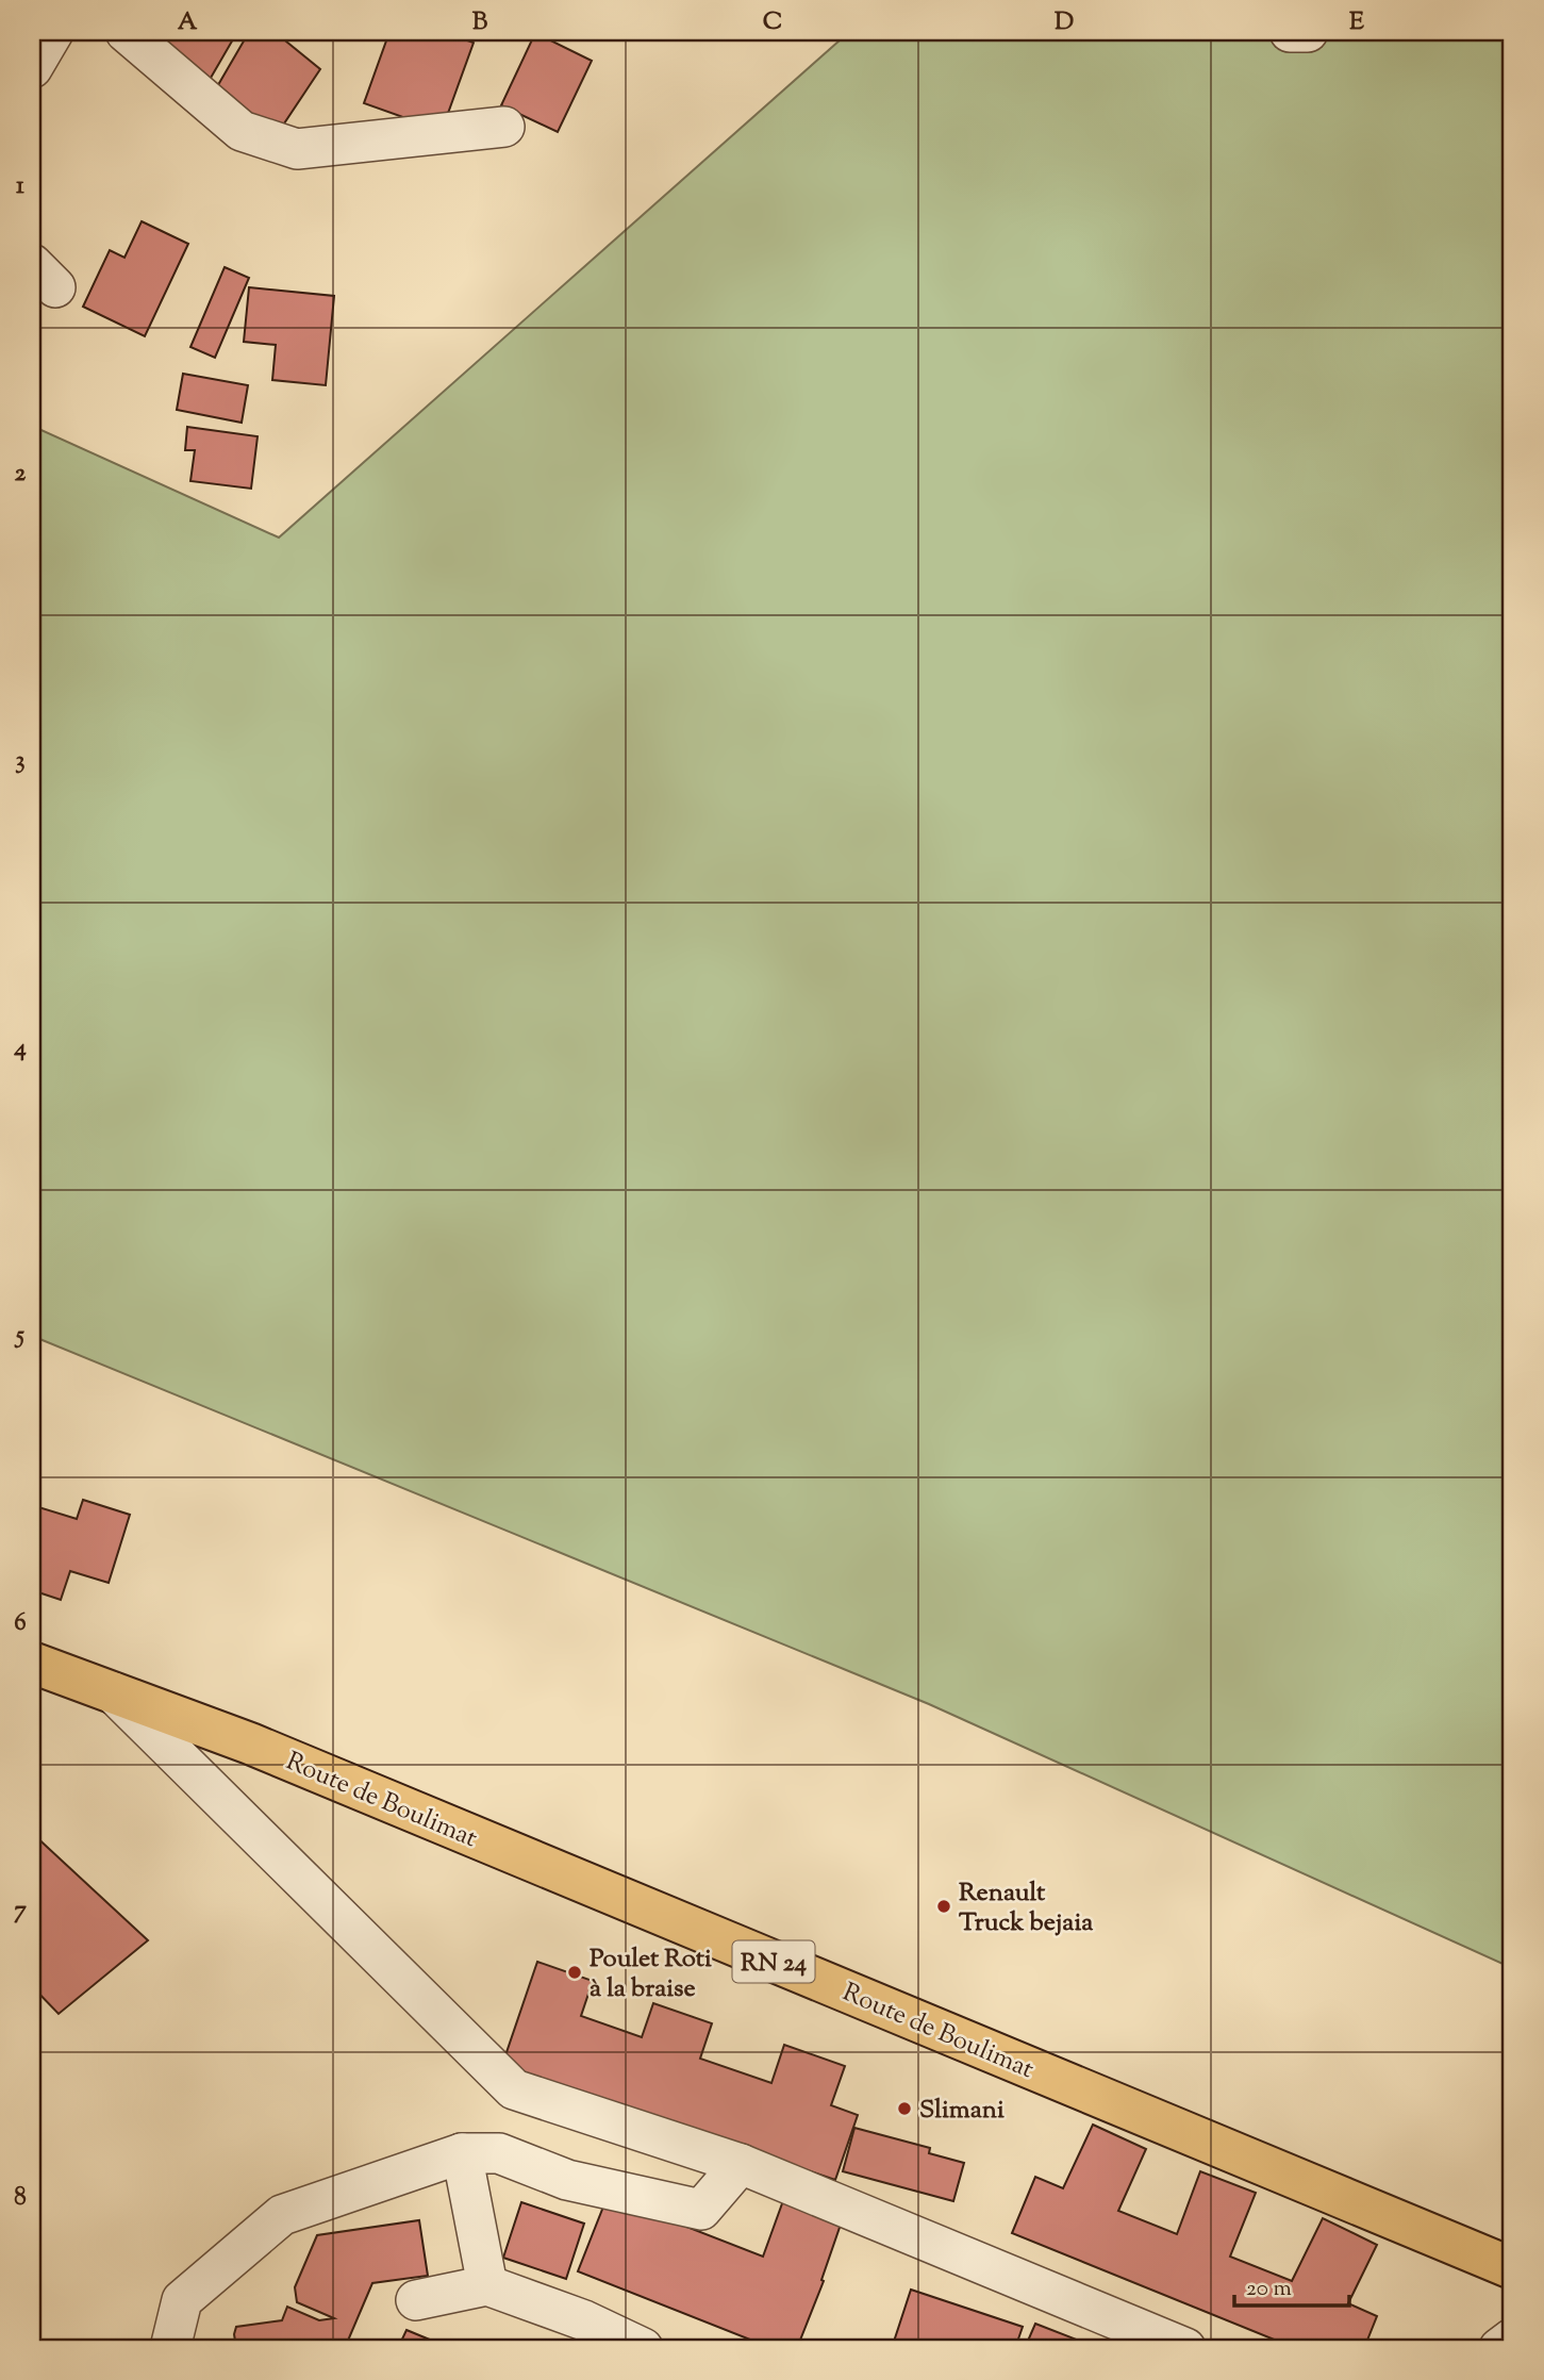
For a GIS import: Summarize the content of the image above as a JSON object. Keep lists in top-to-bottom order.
{
  "streets": {
    "main road": ["Route de Boulimat", "RN 24"]
  },
  "places": ["Renault Truck bejaia", "Poulet Roti à la braise", "Slimani"],
  "scale_bar": "20 m",
  "grid": {
    "columns": [
      "A",
      "B",
      "C",
      "D",
      "E"
    ],
    "rows": [
      "1",
      "2",
      "3",
      "4",
      "5",
      "6",
      "7",
      "8"
    ]
  }
}
